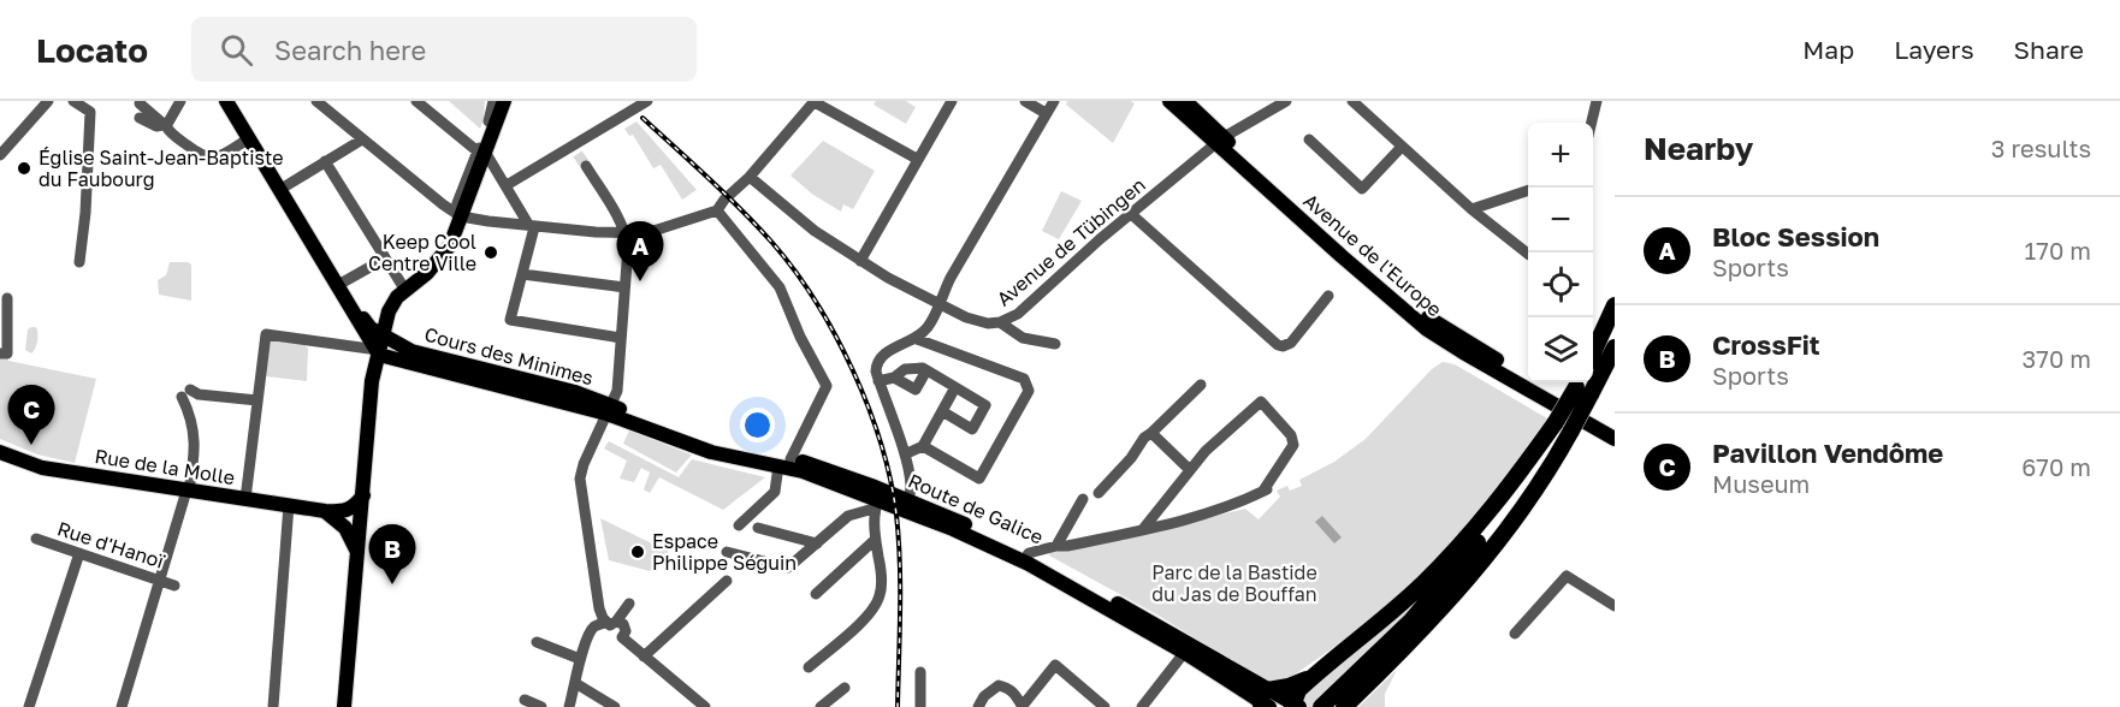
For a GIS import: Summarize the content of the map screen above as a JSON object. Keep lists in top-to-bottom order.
{
  "streets": {
    "main road": [
      "Avenue de l'Europe",
      "Cours des Minimes",
      "Rue de la Molle",
      "Route de Galice"
    ],
    "street": ["Avenue de Tübingen", "Rue d'Hanoï"]
  },
  "crossings": [
    ["Avenue de Tübingen", "Avenue de l'Europe"],
    ["Cours des Minimes", "Route de Galice"]
  ],
  "parks": ["Parc de la Bastide du Jas de Bouffan"],
  "places": ["Église Saint-Jean-Baptiste du Faubourg", "Keep Cool Centre Ville", "Espace Philippe Séguin"],
  "page": {
    "header": "Locato",
    "search": "Search here",
    "nav": ["Map", "Layers", "Share"],
    "heading": ["Nearby", "3 results"],
    "map_buttons": ["+", "−"],
    "list": [
      {
        "mark": "A",
        "name": "Bloc Session",
        "note": "Sports",
        "value": "170 m"
      },
      {
        "mark": "B",
        "name": "CrossFit",
        "note": "Sports",
        "value": "370 m"
      },
      {
        "mark": "C",
        "name": "Pavillon Vendôme",
        "note": "Museum",
        "value": "670 m"
      }
    ],
    "pins": ["A", "C", "B"]
  }
}
